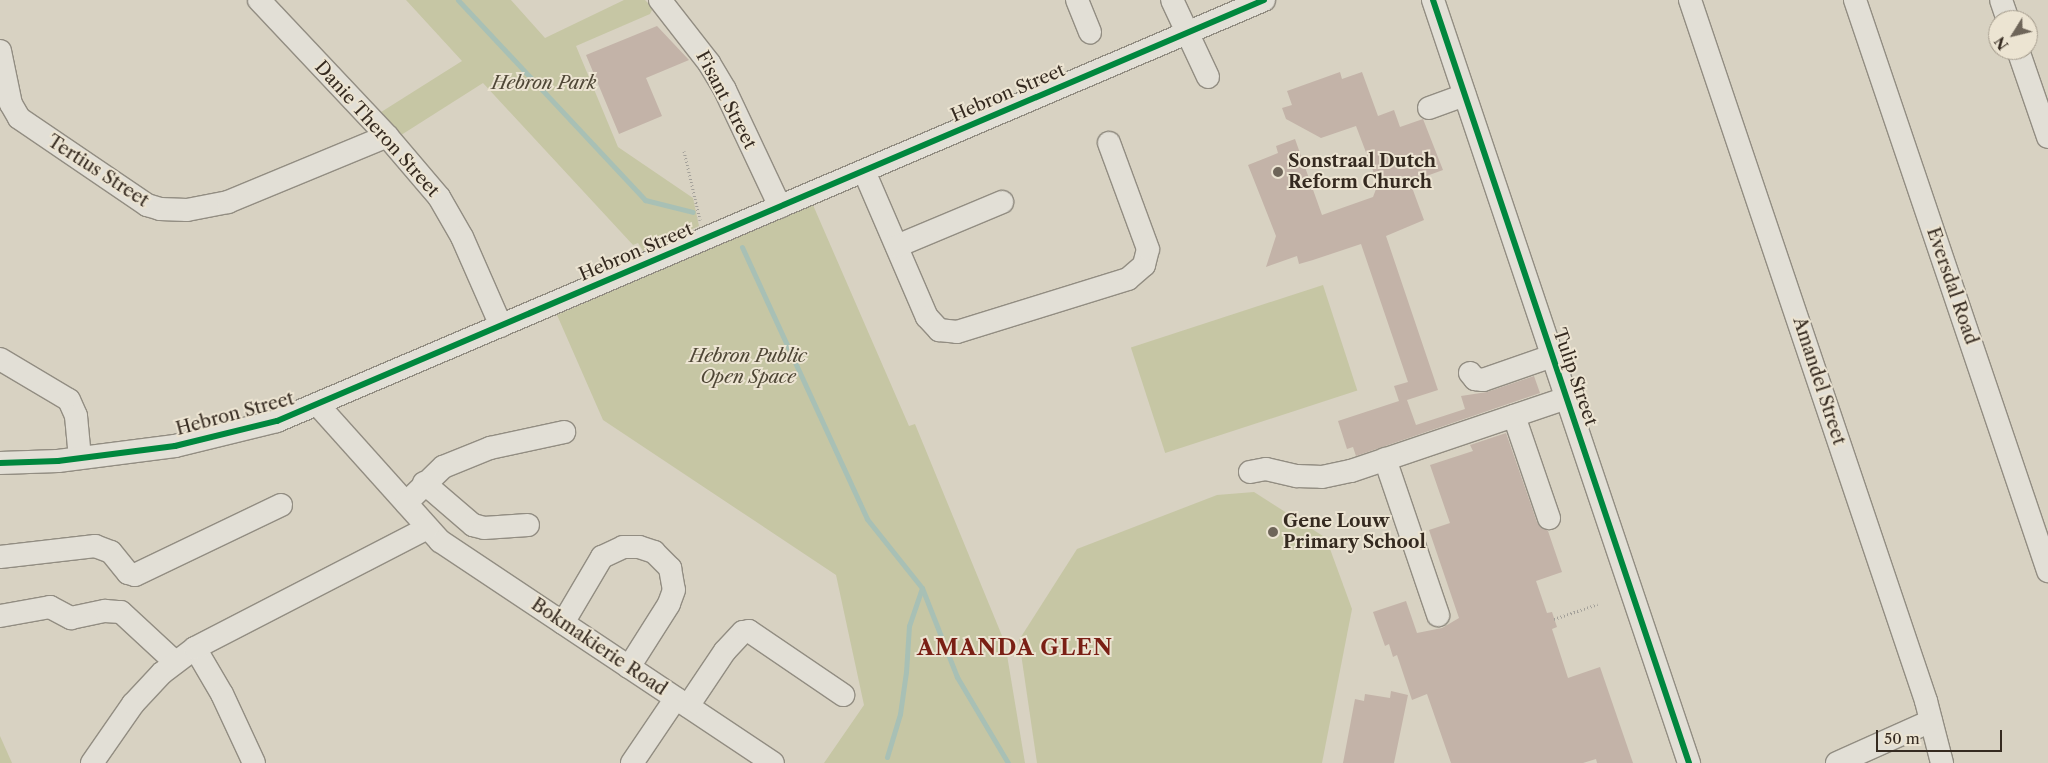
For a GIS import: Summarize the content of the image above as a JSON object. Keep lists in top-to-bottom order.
{
  "streets": {
    "street": [
      "Hebron Street",
      "Fisant Street",
      "Danie Theron Street",
      "Tertius Street",
      "Eversdal Road",
      "Tulip Street",
      "Amandel Street",
      "Bokmakierie Road"
    ]
  },
  "crossings": [
    ["Hebron Street", "Fisant Street"],
    ["Hebron Street", "Danie Theron Street"],
    ["Hebron Street", "Bokmakierie Road"],
    ["Danie Theron Street", "Tertius Street"]
  ],
  "districts": ["AMANDA GLEN"],
  "parks": ["Hebron Park", "Hebron Public Open Space"],
  "places": ["Sonstraal Dutch Reform Church", "Gene Louw Primary School"],
  "scale_bar": "50 m",
  "north": "bottom left"
}
